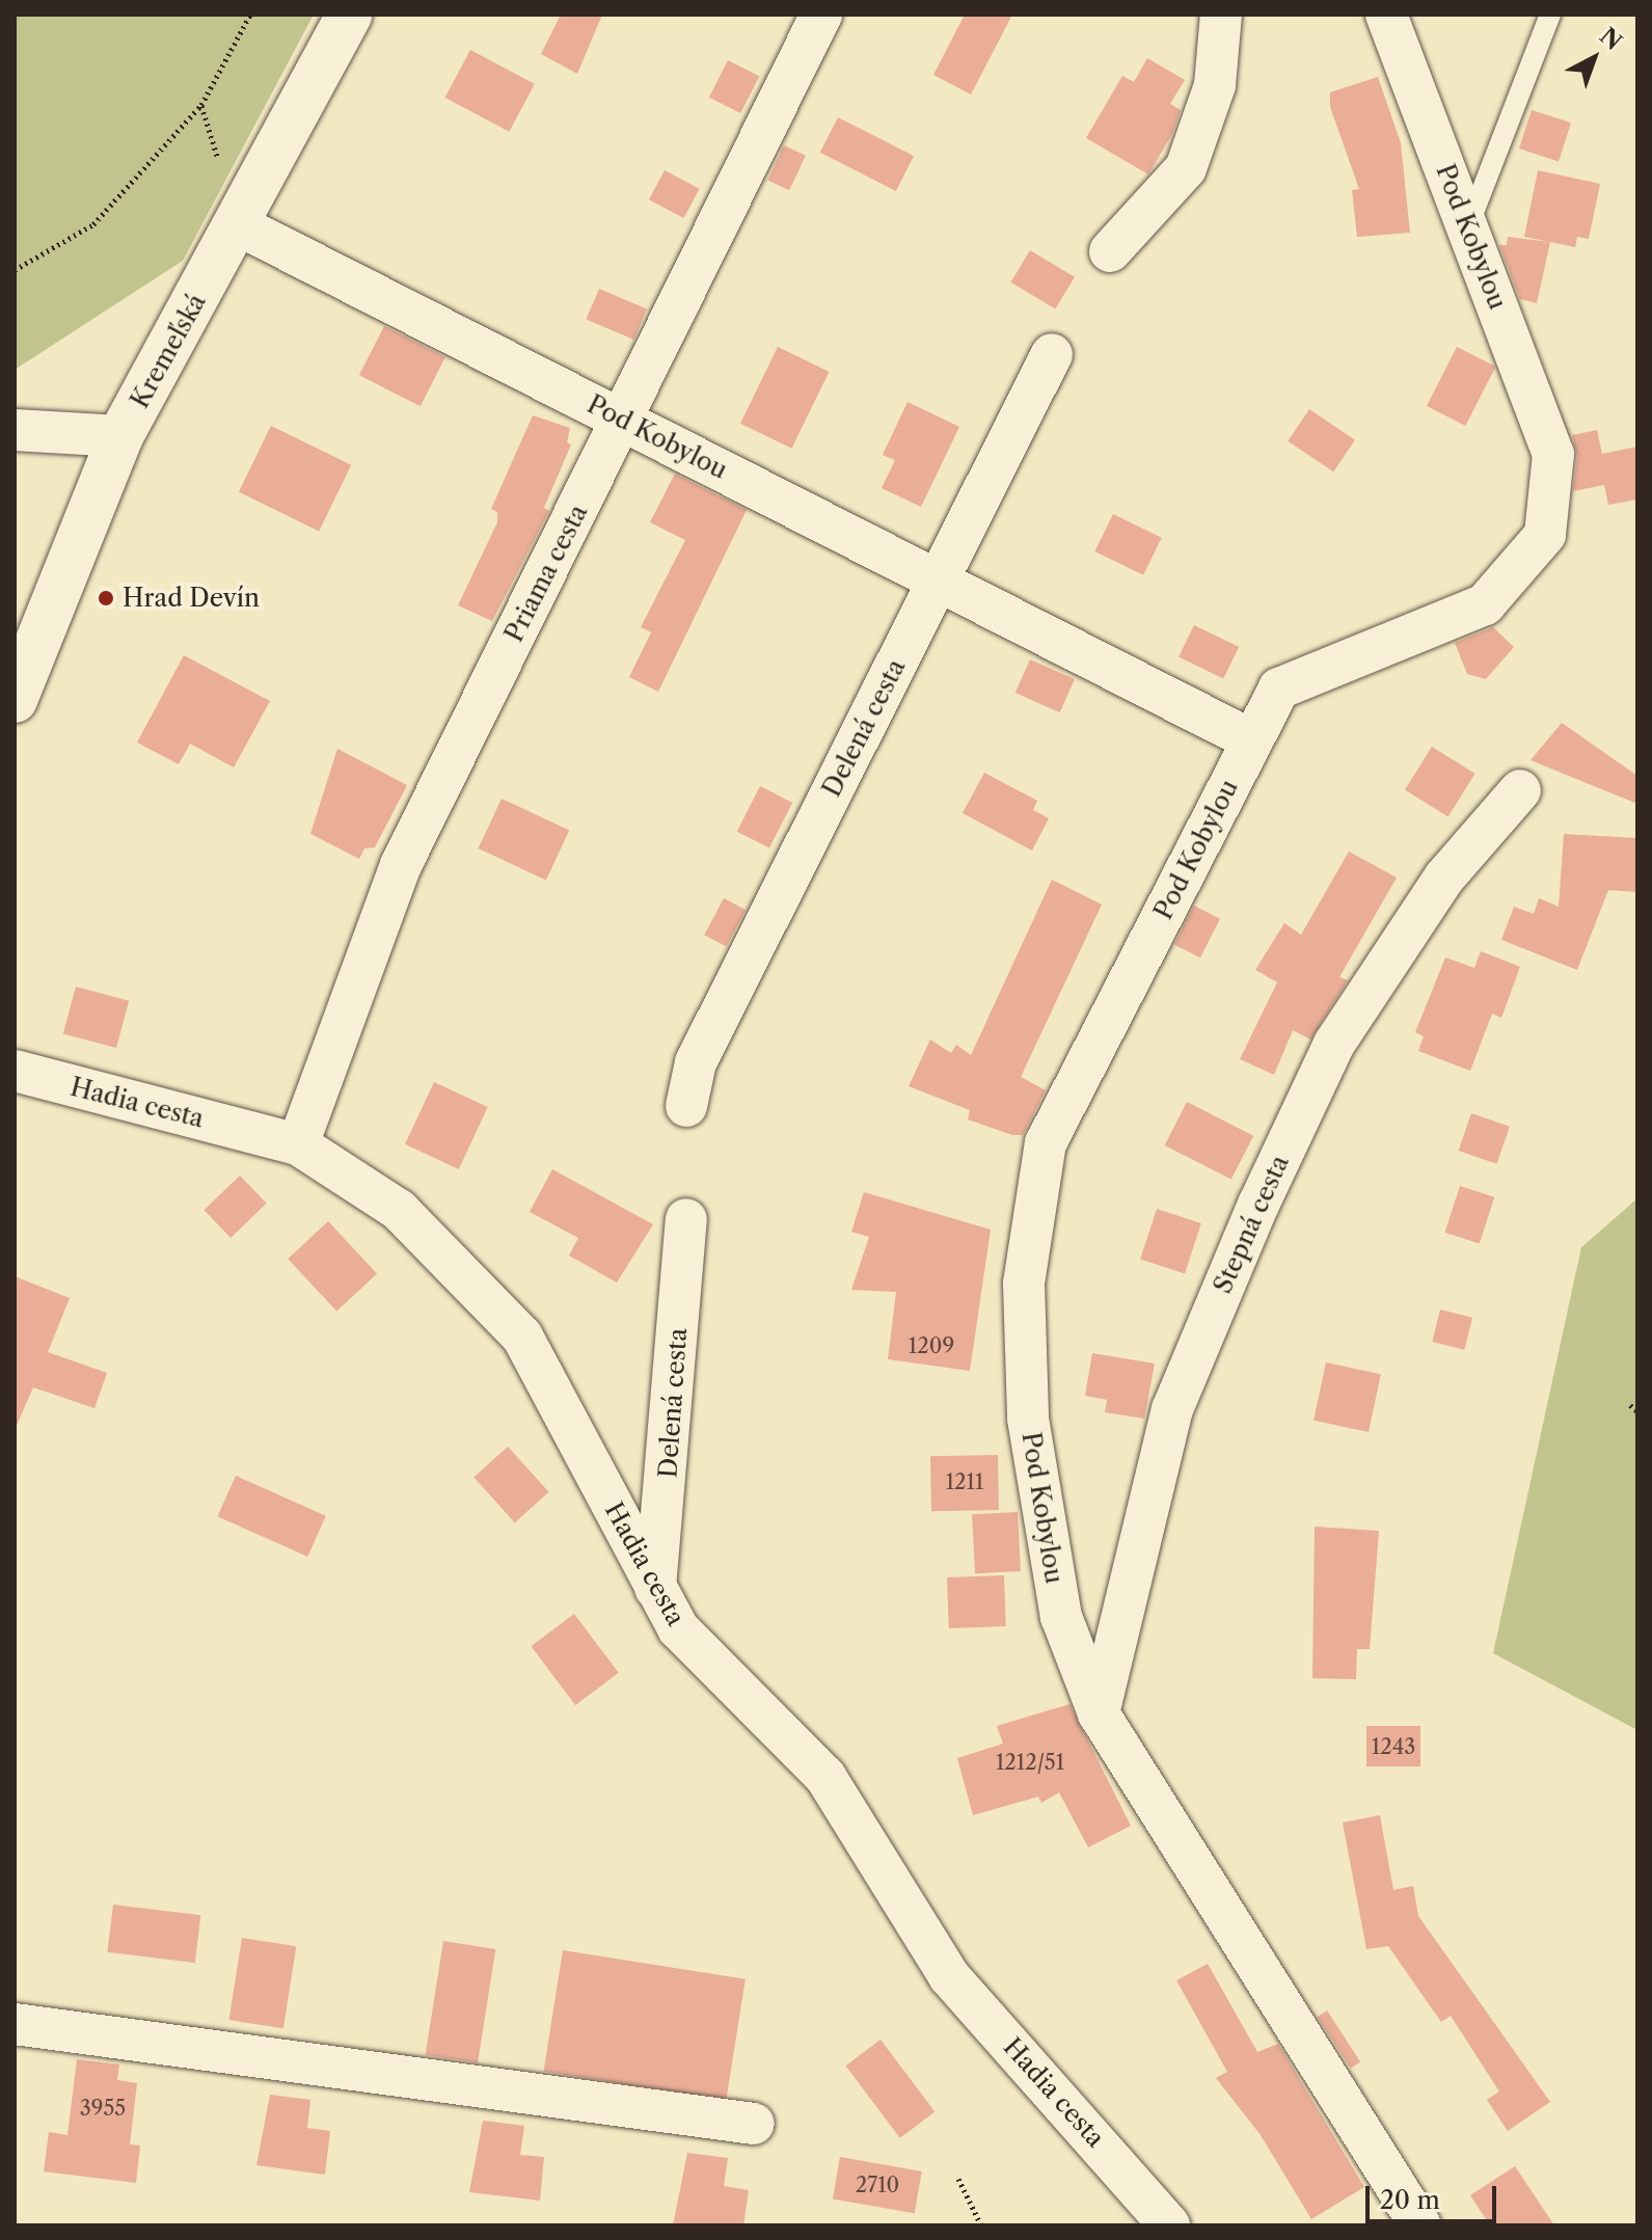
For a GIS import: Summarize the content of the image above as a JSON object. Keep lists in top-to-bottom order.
{
  "streets": {
    "street": [
      "Pod Kobylou",
      "Kremeľská",
      "Priama cesta",
      "Delená cesta",
      "Hadia cesta",
      "Stepná cesta"
    ]
  },
  "crossings": [
    ["Pod Kobylou", "Kremeľská"],
    ["Pod Kobylou", "Priama cesta"],
    ["Pod Kobylou", "Delená cesta"],
    ["Pod Kobylou", "Stepná cesta"],
    ["Priama cesta", "Hadia cesta"],
    ["Delená cesta", "Hadia cesta"]
  ],
  "places": ["Hrad Devín"],
  "house_numbers": [
    "1209",
    "1211",
    "1243",
    "1212/51",
    "3955",
    "2710"
  ],
  "scale_bar": "20 m",
  "north": "top right"
}
